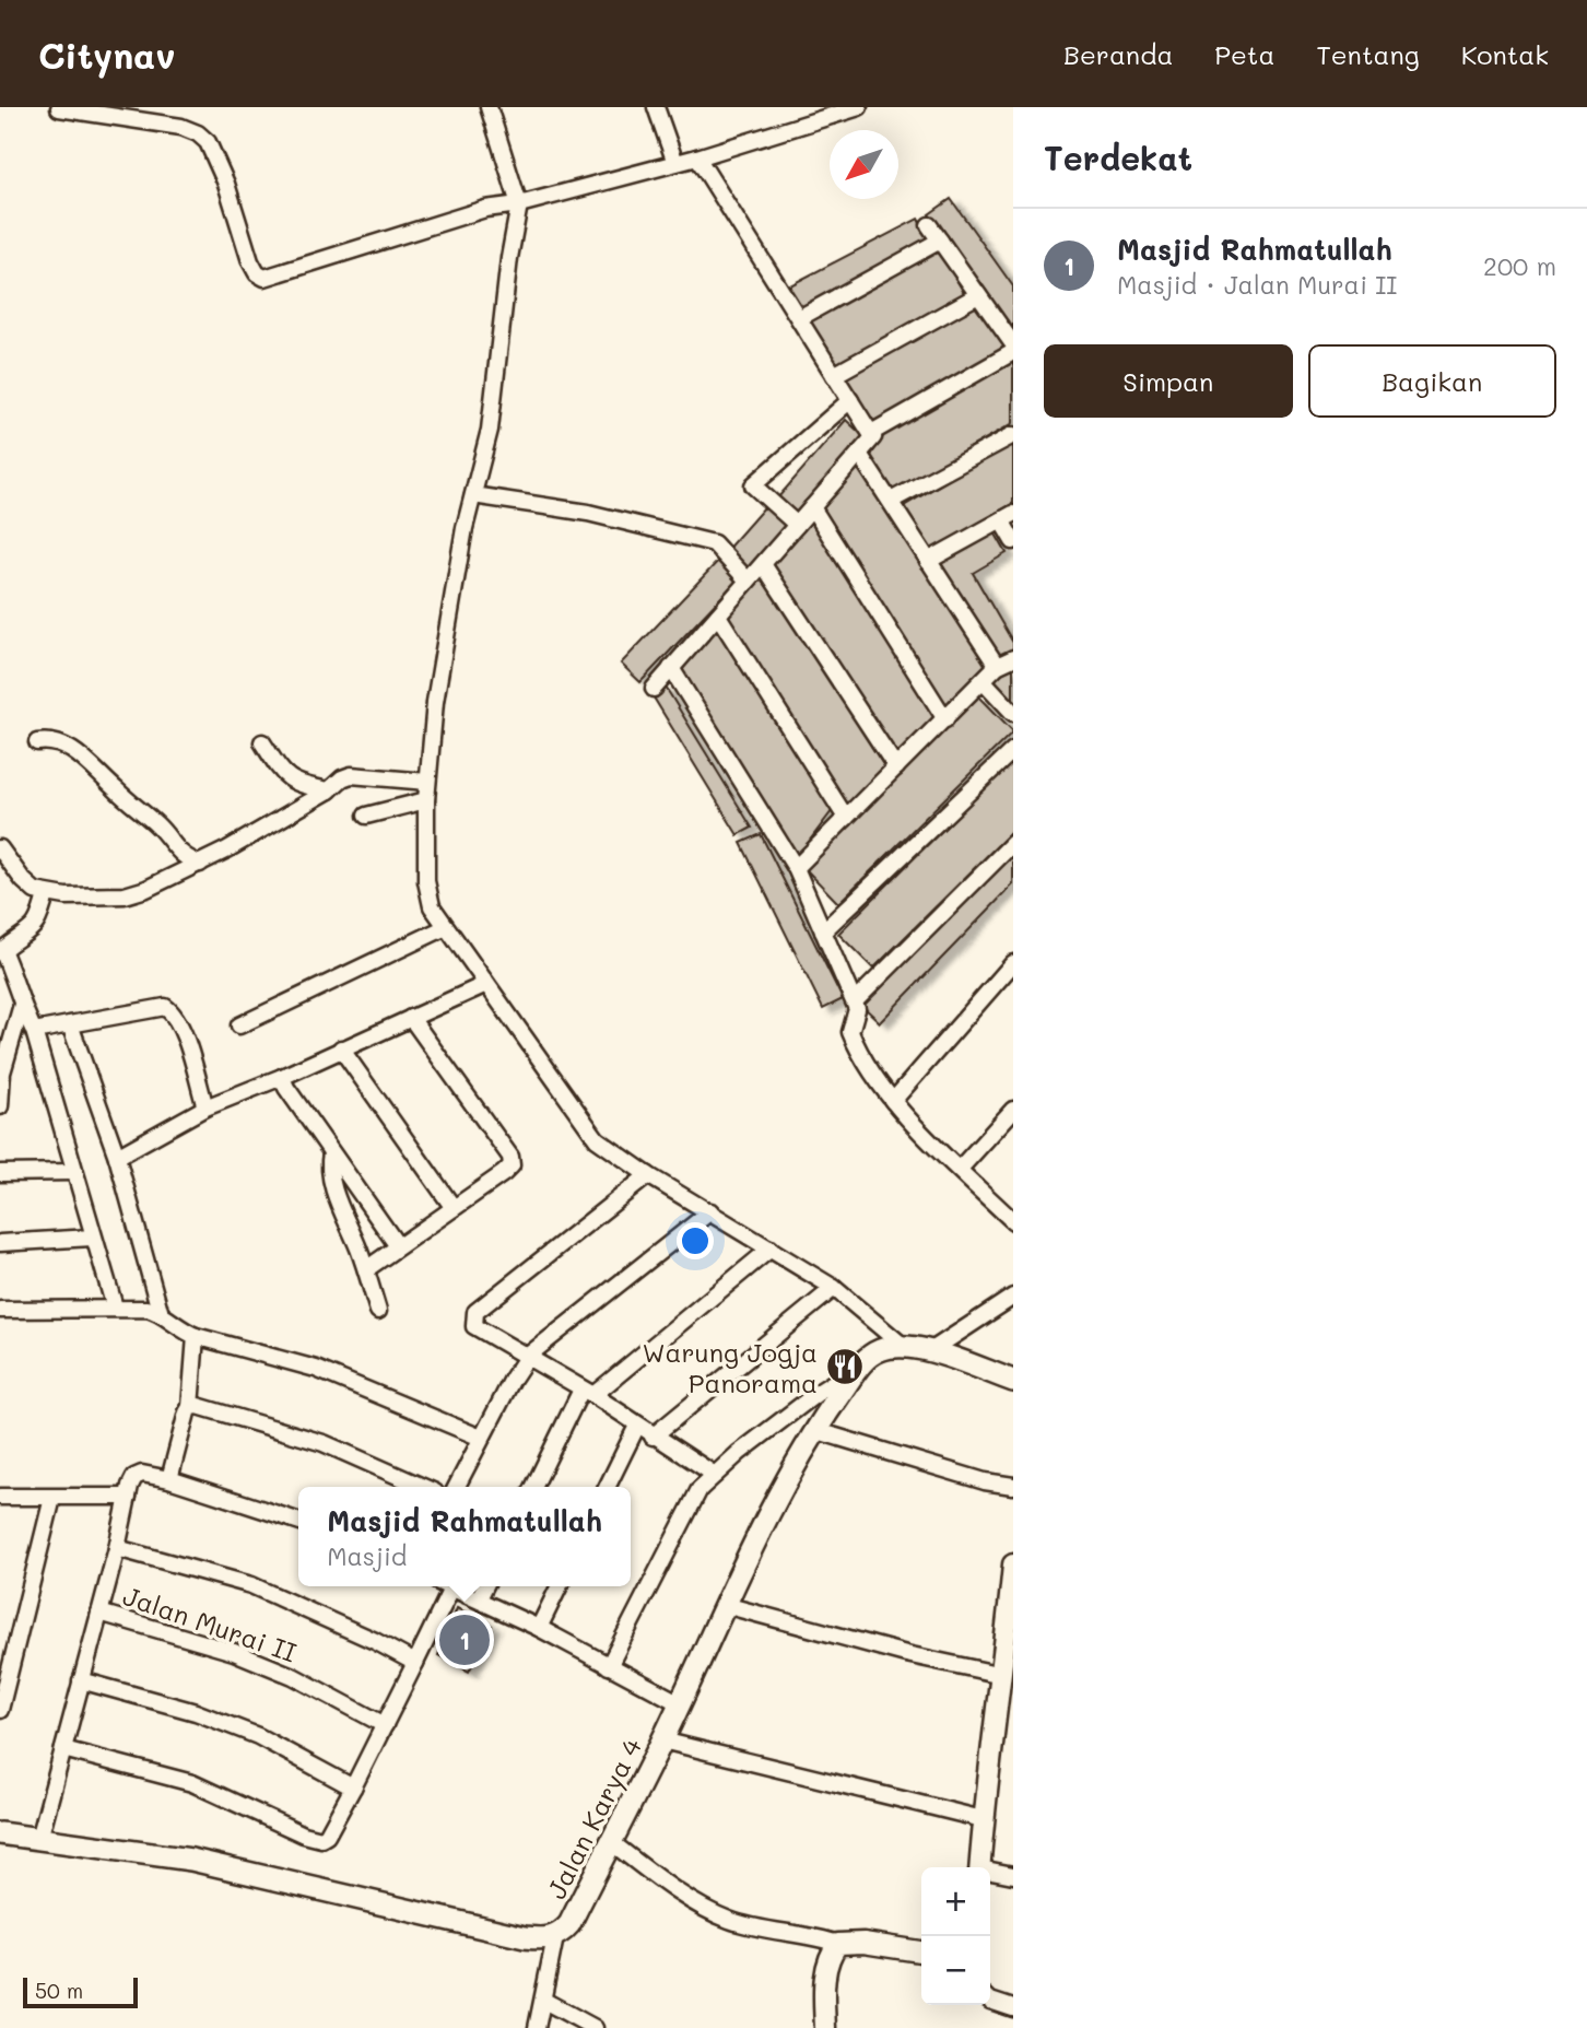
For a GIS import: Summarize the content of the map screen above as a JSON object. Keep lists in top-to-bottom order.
{
  "streets": {
    "main road": ["Jalan Karya 4"],
    "street": ["Jalan Murai II"]
  },
  "places": {
    "restaurant": ["Warung Jogja Panorama"]
  },
  "scale_bar": "50 m",
  "north": "bottom left",
  "page": {
    "header": "Citynav",
    "nav": [
      "Beranda",
      "Peta",
      "Tentang",
      "Kontak"
    ],
    "heading": "Terdekat",
    "list": [
      {
        "mark": "1",
        "name": "Masjid Rahmatullah",
        "note": "Masjid · Jalan Murai II",
        "value": "200 m"
      }
    ],
    "buttons": ["Simpan", "Bagikan"],
    "popup": ["Masjid Rahmatullah", "Masjid"],
    "pins": "1",
    "map_buttons": ["+", "−"],
    "scale": "50 m"
  }
}
